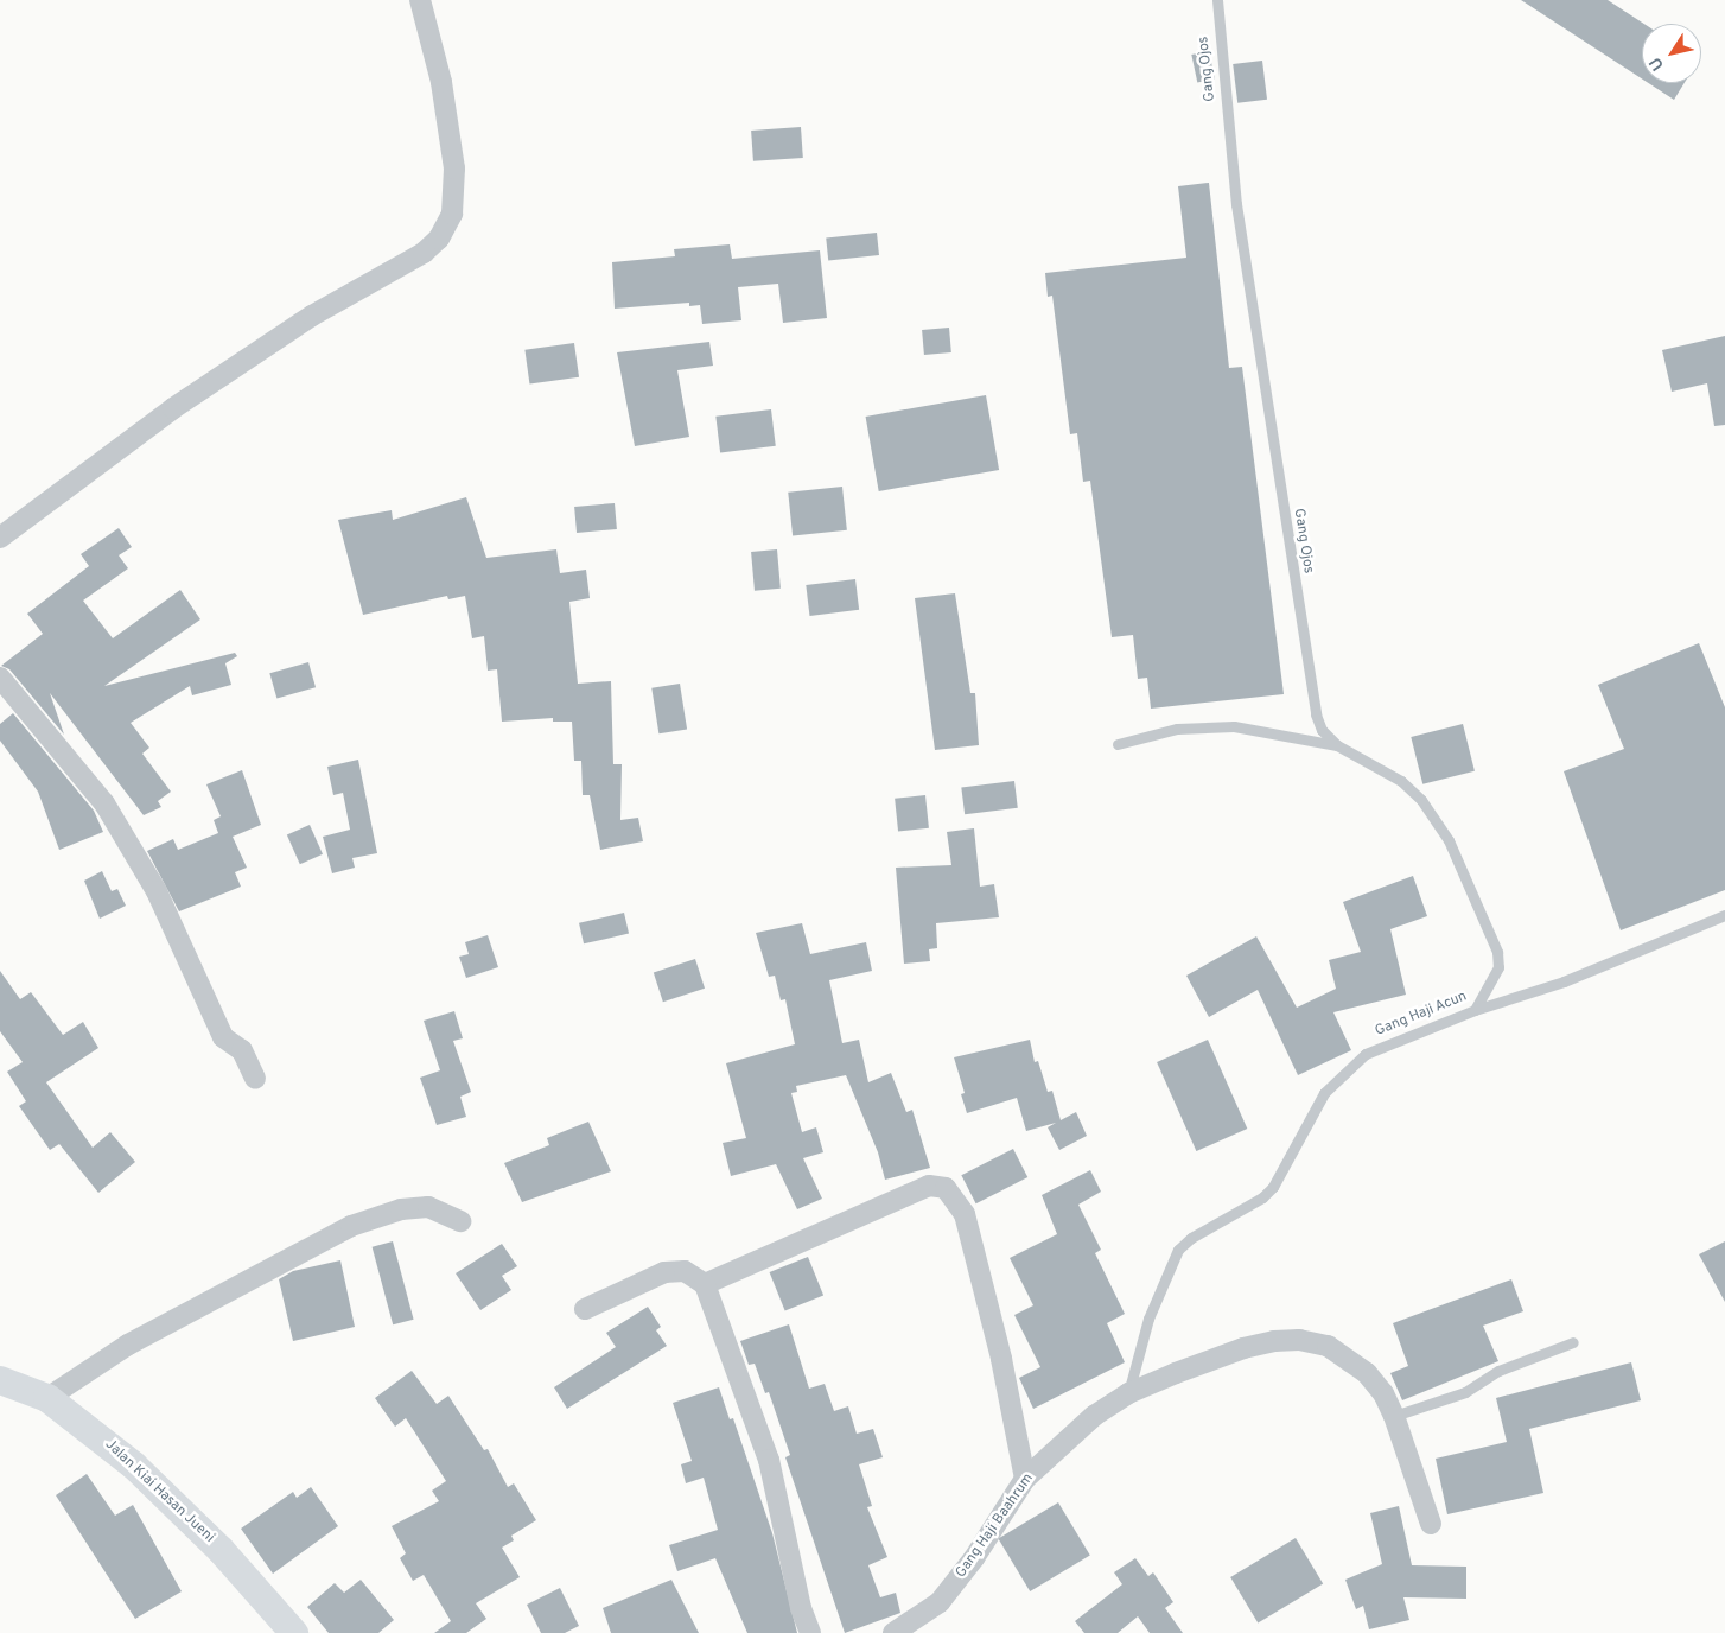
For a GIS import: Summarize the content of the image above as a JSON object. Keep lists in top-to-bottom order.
{
  "streets": {
    "street": ["Jalan Kiai Hasan Jueni", "Gang Haji Baahrum"],
    "lane": ["Gang Ojos", "Gang Haji Acun"]
  },
  "crossings": [
    ["Gang Ojos", "Gang Haji Acun"],
    ["Gang Haji Acun", "Gang Haji Baahrum"]
  ],
  "north": "bottom left"
}
